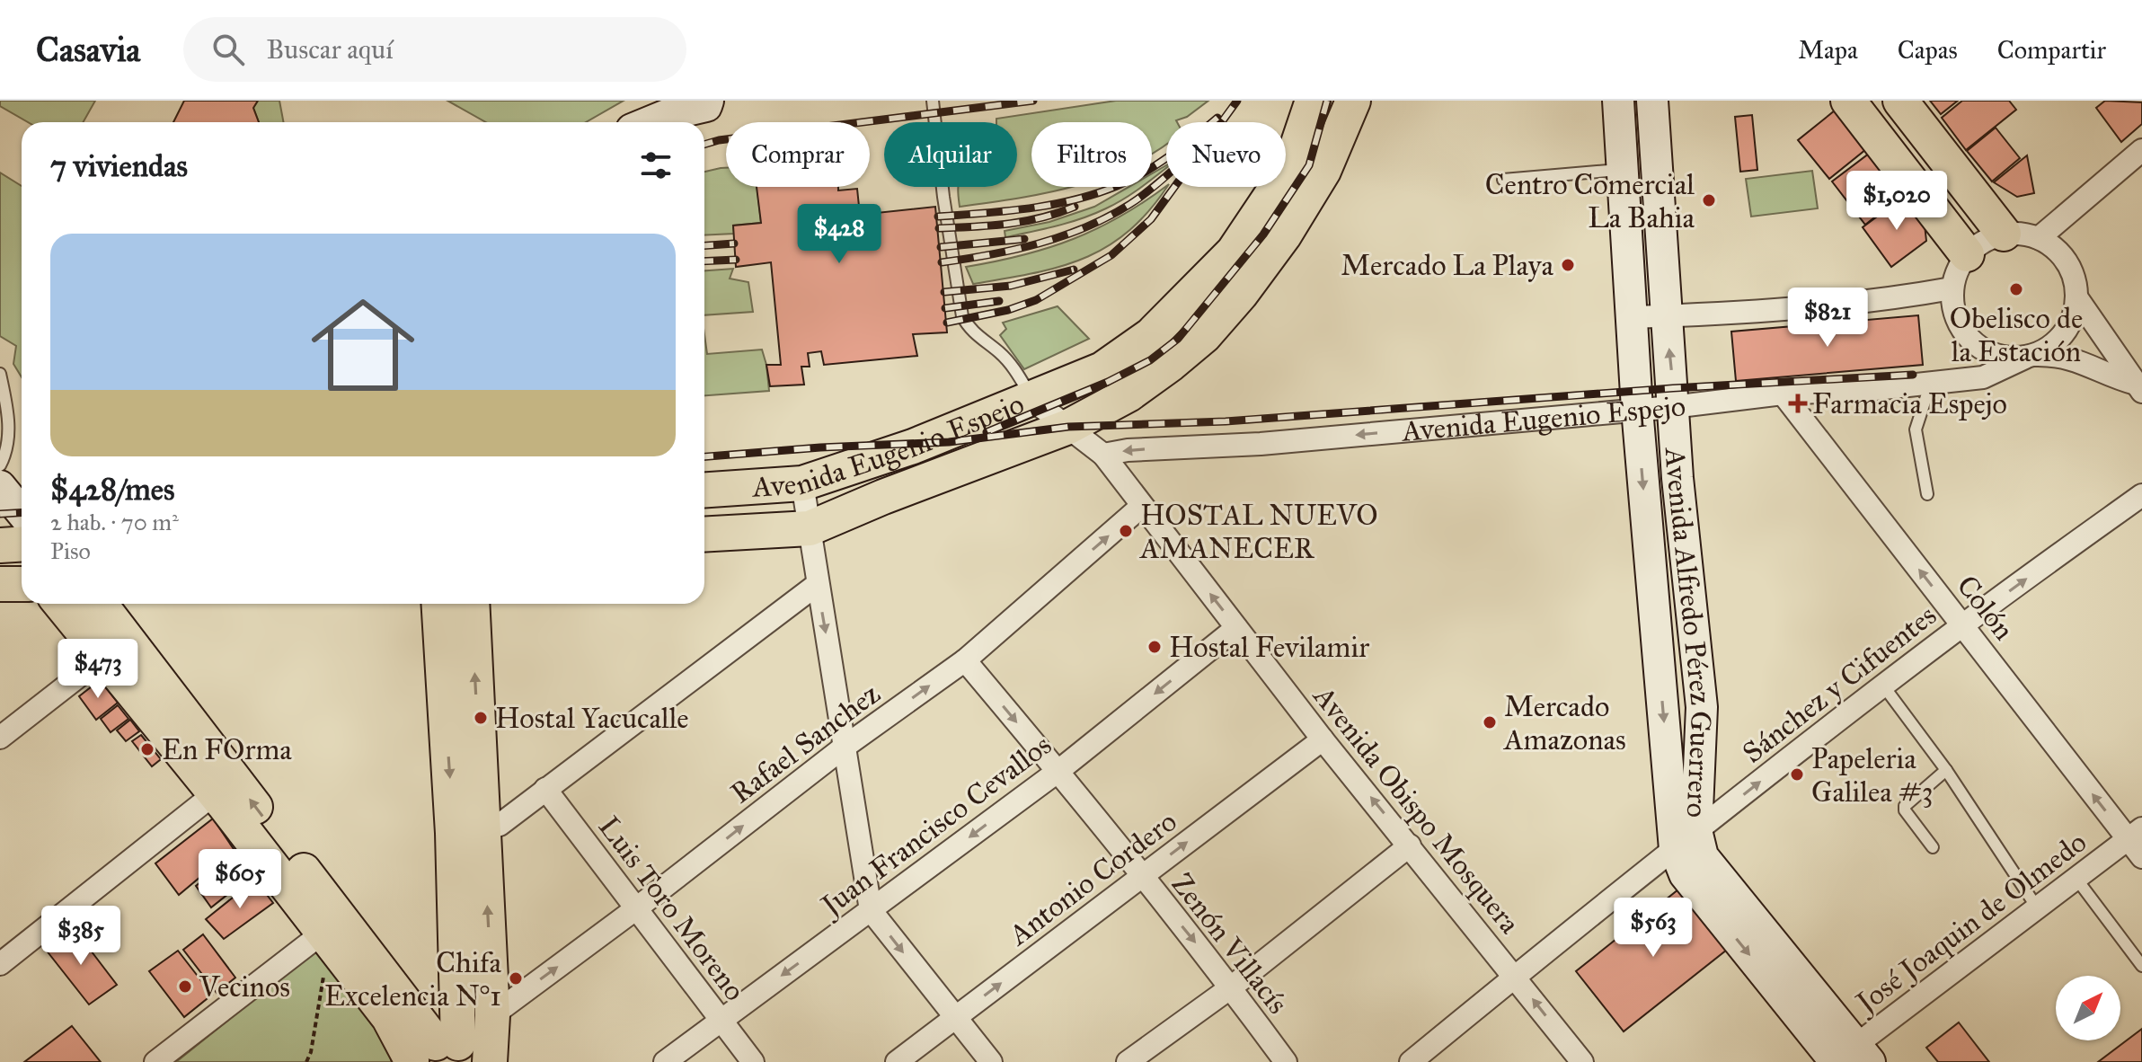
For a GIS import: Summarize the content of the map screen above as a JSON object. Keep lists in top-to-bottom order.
{
  "streets": {
    "main road": ["Avenida Eugenio Espejo"],
    "street": [
      "Colón",
      "Avenida Alfredo Pérez Guerrero",
      "Sánchez y Cifuentes",
      "Rafael Sanchez",
      "Avenida Obispo Mosquera",
      "Juan Francisco Cevallos",
      "Antonio Cordero",
      "Luis Toro Moreno",
      "José Joaquin de Olmedo",
      "Zenón Villacís"
    ]
  },
  "crossings": [
    ["Avenida Eugenio Espejo", "Colón"],
    ["Avenida Eugenio Espejo", "Avenida Alfredo Pérez Guerrero"],
    ["Avenida Eugenio Espejo", "Avenida Obispo Mosquera"],
    ["Colón", "Sánchez y Cifuentes"],
    ["Colón", "José Joaquin de Olmedo"],
    ["Avenida Alfredo Pérez Guerrero", "Sánchez y Cifuentes"],
    ["Avenida Alfredo Pérez Guerrero", "José Joaquin de Olmedo"],
    ["Sánchez y Cifuentes", "Avenida Obispo Mosquera"],
    ["Rafael Sanchez", "Avenida Obispo Mosquera"],
    ["Rafael Sanchez", "Luis Toro Moreno"],
    ["Rafael Sanchez", "Zenón Villacís"],
    ["Avenida Obispo Mosquera", "Juan Francisco Cevallos"],
    ["Avenida Obispo Mosquera", "Antonio Cordero"],
    ["Juan Francisco Cevallos", "Luis Toro Moreno"],
    ["Juan Francisco Cevallos", "Zenón Villacís"],
    ["Antonio Cordero", "Zenón Villacís"]
  ],
  "one_way": [
    "Colón",
    "Sánchez y Cifuentes",
    "Avenida Obispo Mosquera",
    "Juan Francisco Cevallos",
    "Zenón Villacís"
  ],
  "places": {
    "other": [
      "Centro Comercial La Bahia",
      "Mercado La Playa",
      "Obelisco de la Estación",
      "HOSTAL NUEVO AMANECER",
      "Hostal Fevilamir",
      "Hostal Yacucalle",
      "Mercado Amazonas",
      "En FOrma",
      "Papeleria Galilea #3",
      "Chifa Excelencia N°1",
      "Vecinos"
    ],
    "health": ["Farmacia Espejo"]
  },
  "north": "top right",
  "page": {
    "header": "Casavia",
    "search": "Buscar aquí",
    "nav": ["Mapa", "Capas", "Compartir"],
    "chip": [
      "Comprar",
      "Alquilar",
      "Filtros",
      "Nuevo"
    ],
    "heading": "7 viviendas",
    "price": [
      "$1,020",
      "$428",
      "$821",
      "$473",
      "$605",
      "$563",
      "$385"
    ],
    "list": [
      {
        "name": "$428/mes",
        "note": "2 hab. · 70 m² · Piso"
      }
    ]
  }
}
